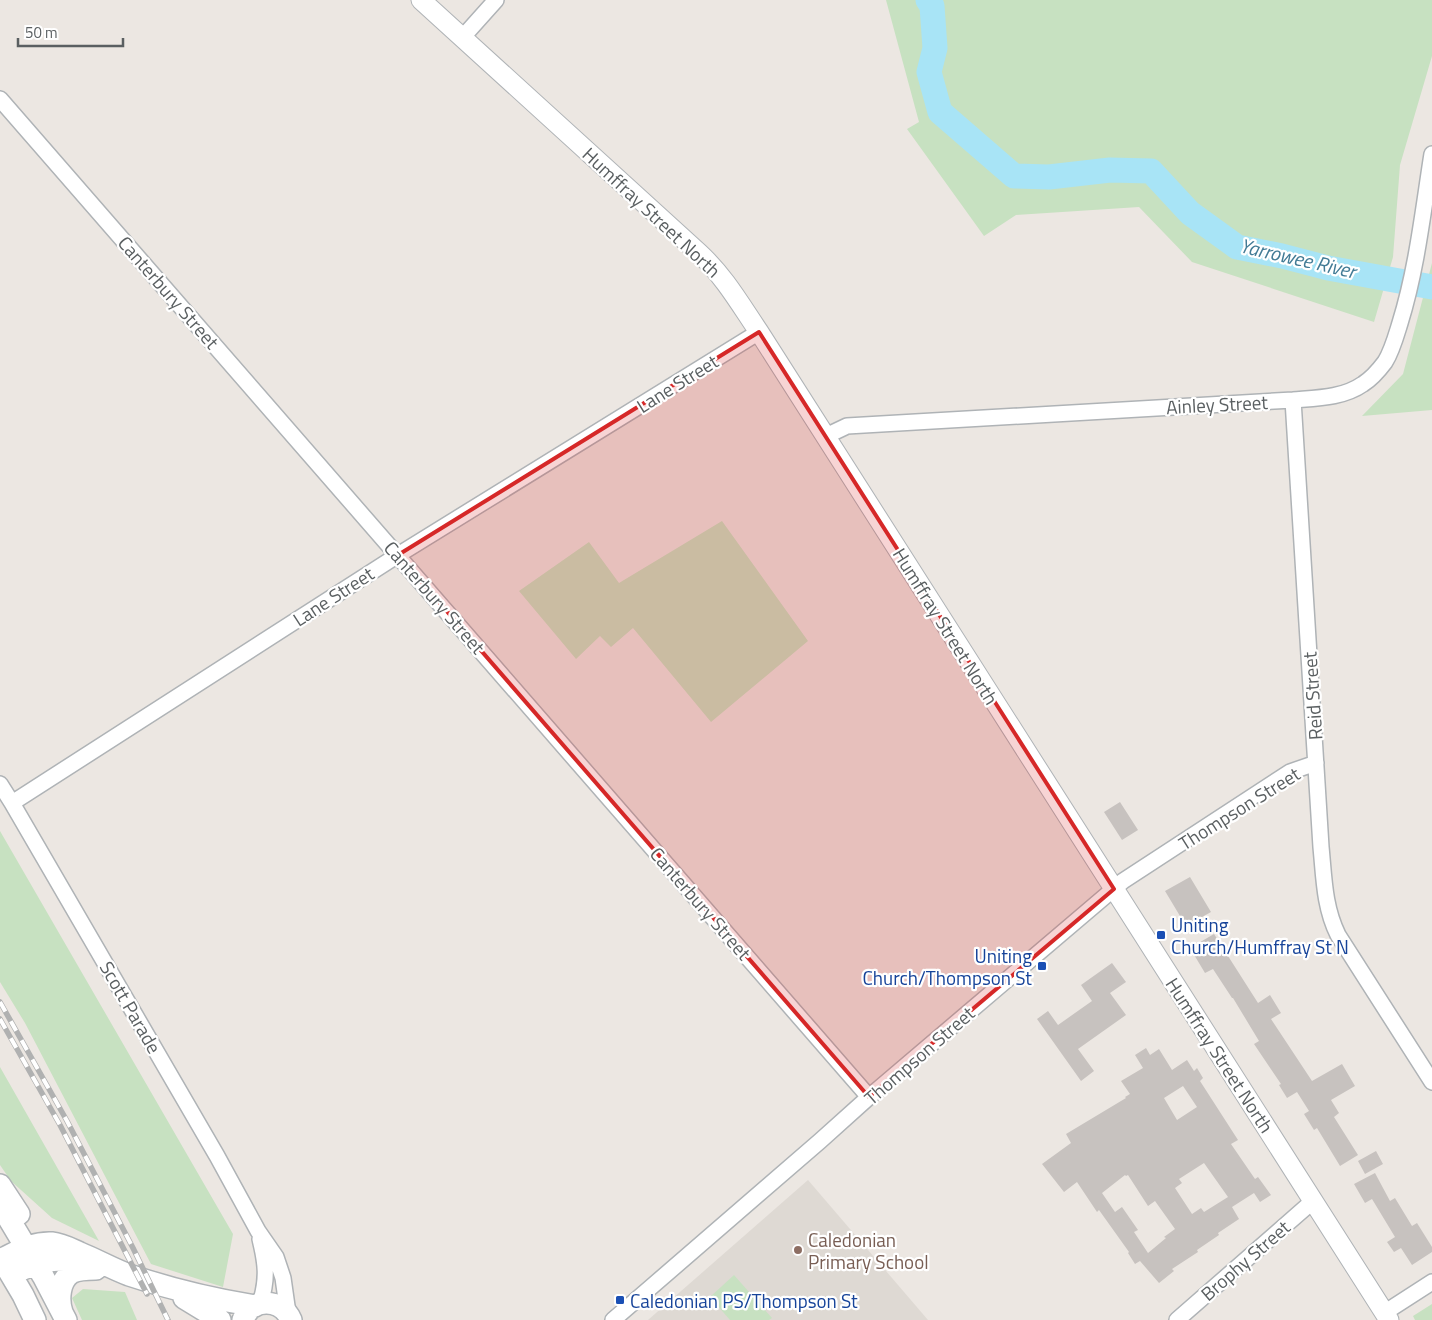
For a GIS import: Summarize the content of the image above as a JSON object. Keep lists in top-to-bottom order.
{
  "streets": {
    "street": [
      "Humffray Street North",
      "Canterbury Street",
      "Lane Street",
      "Ainley Street",
      "Reid Street",
      "Thompson Street",
      "Scott Parade",
      "Brophy Street"
    ]
  },
  "crossings": [
    ["Humffray Street North", "Lane Street"],
    ["Humffray Street North", "Ainley Street"],
    ["Humffray Street North", "Thompson Street"],
    ["Humffray Street North", "Brophy Street"],
    ["Canterbury Street", "Lane Street"],
    ["Canterbury Street", "Thompson Street"],
    ["Lane Street", "Scott Parade"],
    ["Ainley Street", "Reid Street"],
    ["Reid Street", "Thompson Street"]
  ],
  "water": ["Yarrowee River"],
  "places": {
    "transit": ["Uniting Church/Humffray St N", "Uniting Church/Thompson St", "Caledonian PS/Thompson St"],
    "other": ["Caledonian Primary School"]
  },
  "scale_bar": "50 m"
}
